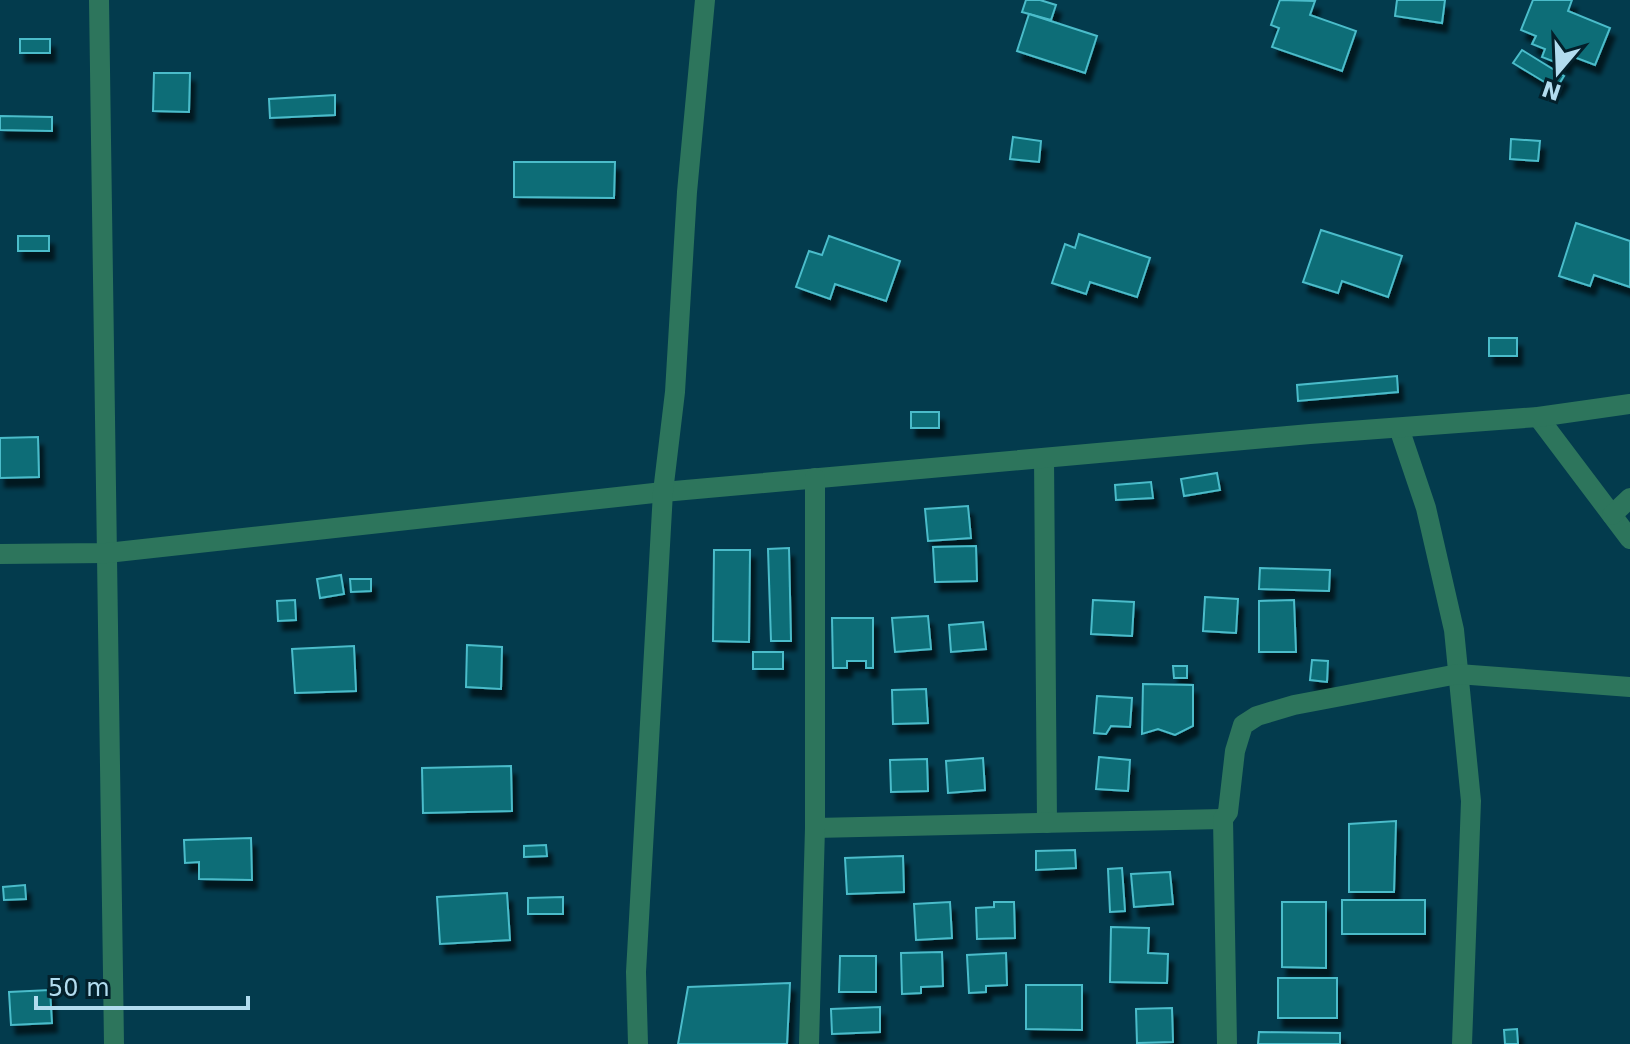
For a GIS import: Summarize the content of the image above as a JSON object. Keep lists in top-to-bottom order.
{
  "scale_bar": "50 m",
  "north": "bottom"
}
